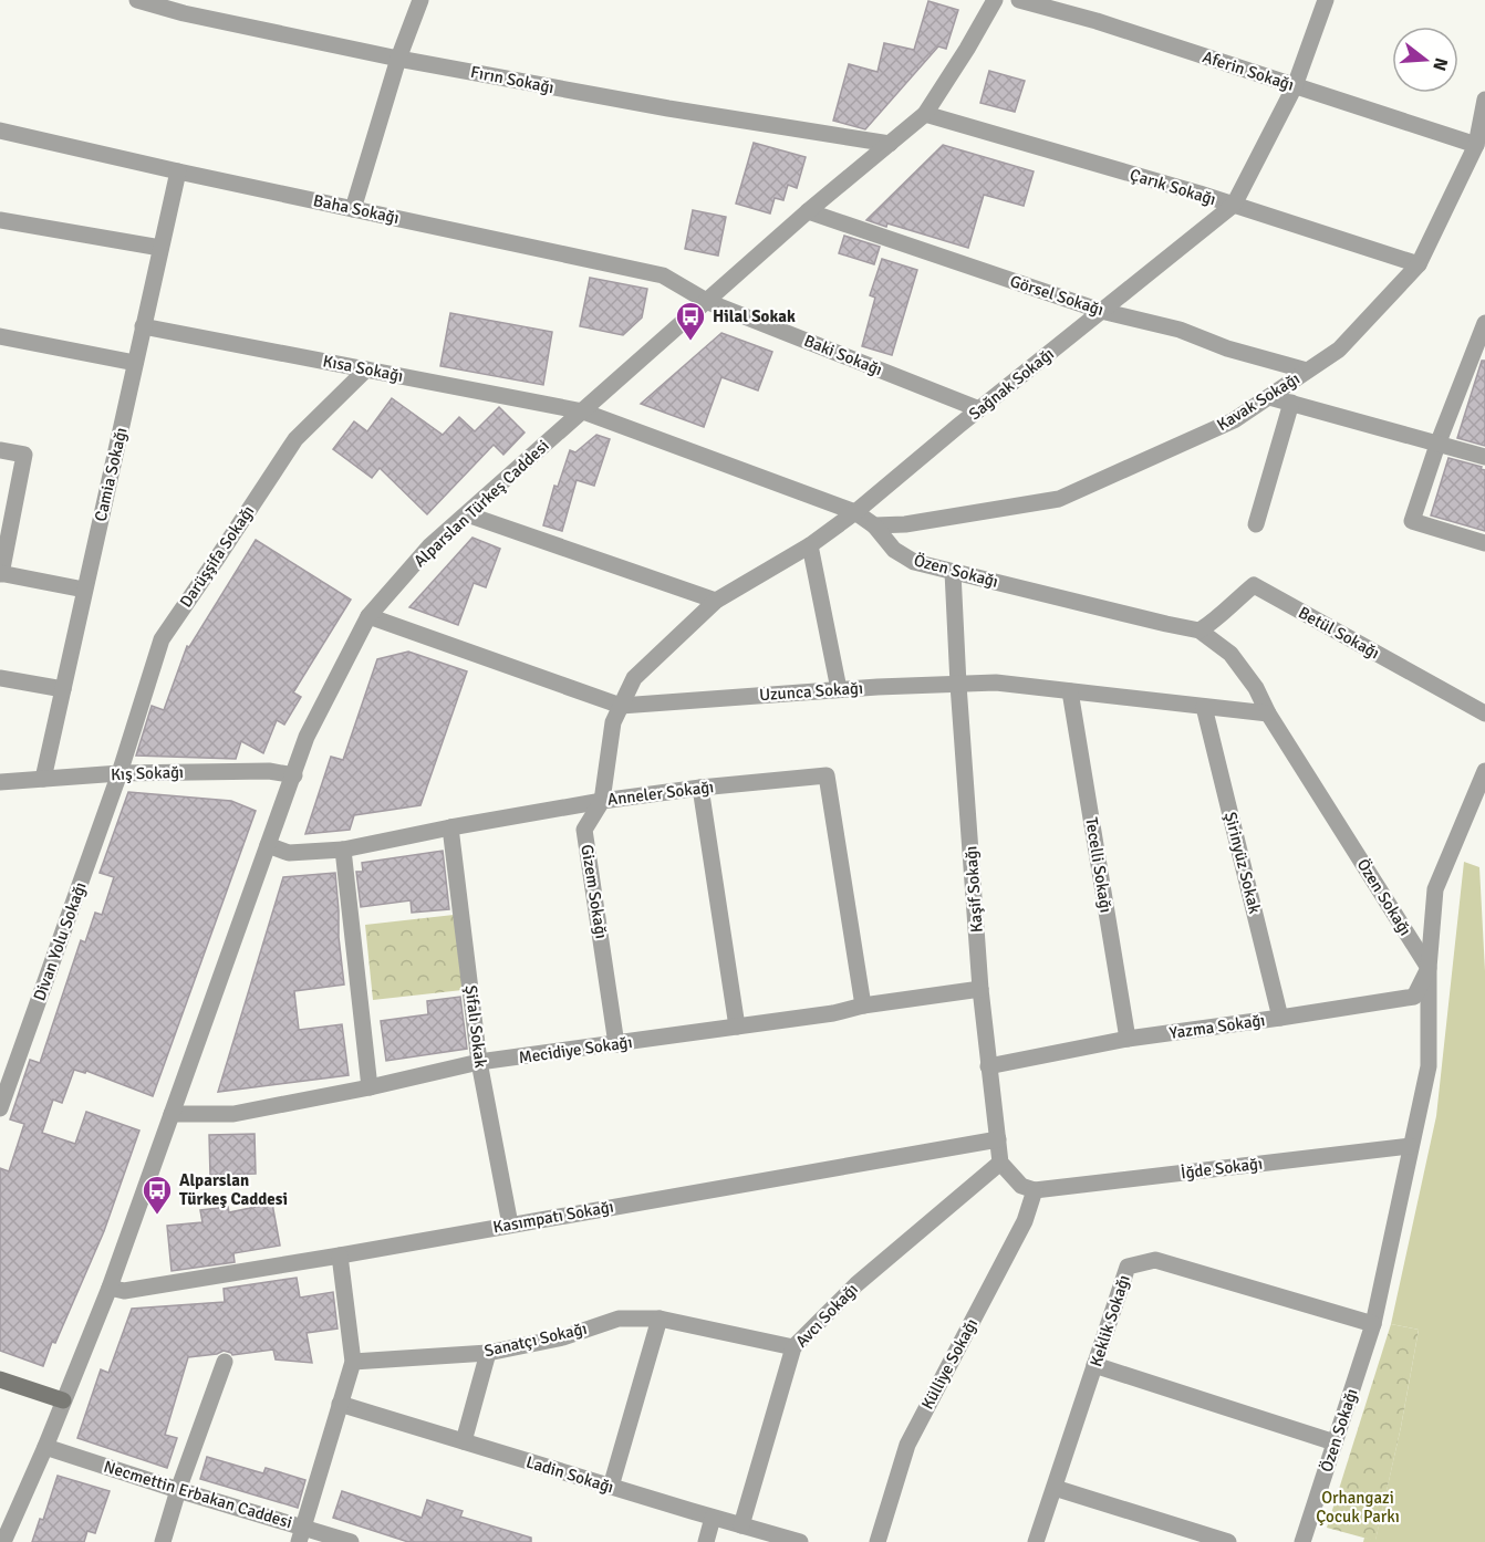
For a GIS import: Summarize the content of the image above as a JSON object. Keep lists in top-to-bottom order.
{
  "streets": {
    "street": [
      "Aferin Sokağı",
      "Fırın Sokağı",
      "Çarık Sokağı",
      "Baha Sokağı",
      "Görsel Sokağı",
      "Baki Sokağı",
      "Kısa Sokağı",
      "Sağnak Sokağı",
      "Kavak Sokağı",
      "Camia Sokağı",
      "Alparslan Türkeş Caddesi",
      "Darüşşifa Sokağı",
      "Özen Sokağı",
      "Betül Sokağı",
      "Uzunca Sokağı",
      "Kış Sokağı",
      "Anneler Sokağı",
      "Şirinyüz Sokak",
      "Tecelli Sokağı",
      "Kaşif Sokağı",
      "Gizem Sokağı",
      "Divan Yolu Sokağı",
      "Şifalı Sokak",
      "Yazma Sokağı",
      "Mecidiye Sokağı",
      "İğde Sokağı",
      "Kasımpatı Sokağı",
      "Avcı Sokağı",
      "Keklik Sokağı",
      "Sanatçı Sokağı",
      "Külliye Sokağı",
      "Ladin Sokağı",
      "Necmettin Erbakan Caddesi"
    ]
  },
  "crossings": [
    ["Aferin Sokağı", "Sağnak Sokağı"],
    ["Aferin Sokağı", "Kavak Sokağı"],
    ["Fırın Sokağı", "Alparslan Türkeş Caddesi"],
    ["Çarık Sokağı", "Sağnak Sokağı"],
    ["Çarık Sokağı", "Kavak Sokağı"],
    ["Çarık Sokağı", "Alparslan Türkeş Caddesi"],
    ["Baha Sokağı", "Baki Sokağı"],
    ["Baha Sokağı", "Camia Sokağı"],
    ["Baha Sokağı", "Alparslan Türkeş Caddesi"],
    ["Görsel Sokağı", "Sağnak Sokağı"],
    ["Görsel Sokağı", "Kavak Sokağı"],
    ["Görsel Sokağı", "Alparslan Türkeş Caddesi"],
    ["Baki Sokağı", "Sağnak Sokağı"],
    ["Baki Sokağı", "Alparslan Türkeş Caddesi"],
    ["Kısa Sokağı", "Sağnak Sokağı"],
    ["Kısa Sokağı", "Camia Sokağı"],
    ["Kısa Sokağı", "Alparslan Türkeş Caddesi"],
    ["Kısa Sokağı", "Darüşşifa Sokağı"],
    ["Sağnak Sokağı", "Uzunca Sokağı"],
    ["Sağnak Sokağı", "Gizem Sokağı"],
    ["Kavak Sokağı", "Özen Sokağı"],
    ["Camia Sokağı", "Kış Sokağı"],
    ["Alparslan Türkeş Caddesi", "Uzunca Sokağı"],
    ["Alparslan Türkeş Caddesi", "Kış Sokağı"],
    ["Alparslan Türkeş Caddesi", "Anneler Sokağı"],
    ["Alparslan Türkeş Caddesi", "Mecidiye Sokağı"],
    ["Alparslan Türkeş Caddesi", "Kasımpatı Sokağı"],
    ["Alparslan Türkeş Caddesi", "Necmettin Erbakan Caddesi"],
    ["Darüşşifa Sokağı", "Kış Sokağı"],
    ["Darüşşifa Sokağı", "Divan Yolu Sokağı"],
    ["Özen Sokağı", "Betül Sokağı"],
    ["Özen Sokağı", "Uzunca Sokağı"],
    ["Özen Sokağı", "Kaşif Sokağı"],
    ["Özen Sokağı", "Yazma Sokağı"],
    ["Özen Sokağı", "İğde Sokağı"],
    ["Özen Sokağı", "Keklik Sokağı"],
    ["Uzunca Sokağı", "Şirinyüz Sokak"],
    ["Uzunca Sokağı", "Tecelli Sokağı"],
    ["Uzunca Sokağı", "Kaşif Sokağı"],
    ["Uzunca Sokağı", "Gizem Sokağı"],
    ["Kış Sokağı", "Divan Yolu Sokağı"],
    ["Anneler Sokağı", "Gizem Sokağı"],
    ["Anneler Sokağı", "Şifalı Sokak"],
    ["Anneler Sokağı", "Mecidiye Sokağı"],
    ["Şirinyüz Sokak", "Yazma Sokağı"],
    ["Tecelli Sokağı", "Yazma Sokağı"],
    ["Kaşif Sokağı", "Yazma Sokağı"],
    ["Kaşif Sokağı", "Mecidiye Sokağı"],
    ["Kaşif Sokağı", "Kasımpatı Sokağı"],
    ["Kaşif Sokağı", "Avcı Sokağı"],
    ["Gizem Sokağı", "Mecidiye Sokağı"],
    ["Şifalı Sokak", "Mecidiye Sokağı"],
    ["Şifalı Sokak", "Kasımpatı Sokağı"],
    ["İğde Sokağı", "Külliye Sokağı"],
    ["Avcı Sokağı", "Sanatçı Sokağı"],
    ["Avcı Sokağı", "Ladin Sokağı"]
  ],
  "parks": ["Orhangazi Çocuk Parkı"],
  "places": {
    "bus stop": ["Hilal Sokak", "Alparslan Türkeş Caddesi"]
  },
  "north": "right"
}
